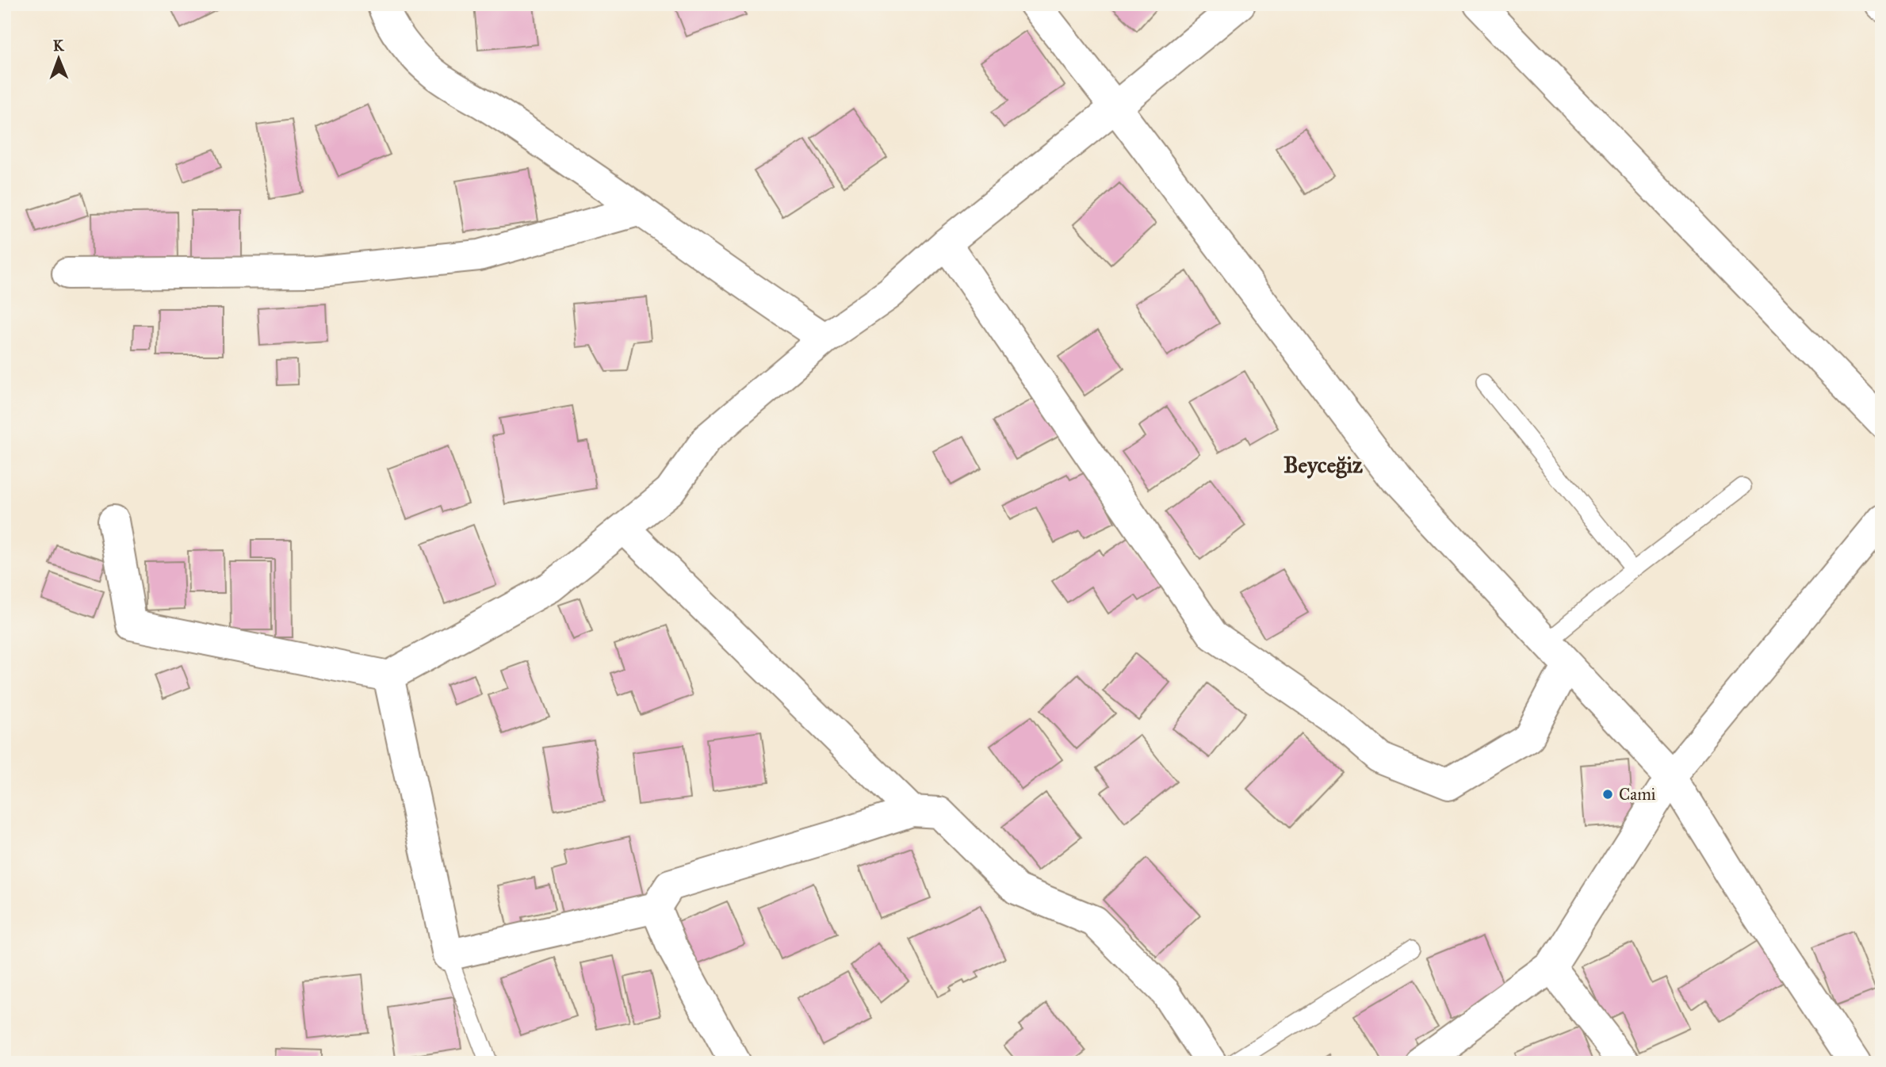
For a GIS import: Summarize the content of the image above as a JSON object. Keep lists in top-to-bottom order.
{
  "districts": ["Beyceğiz"],
  "places": ["Cami"],
  "north": "top"
}
